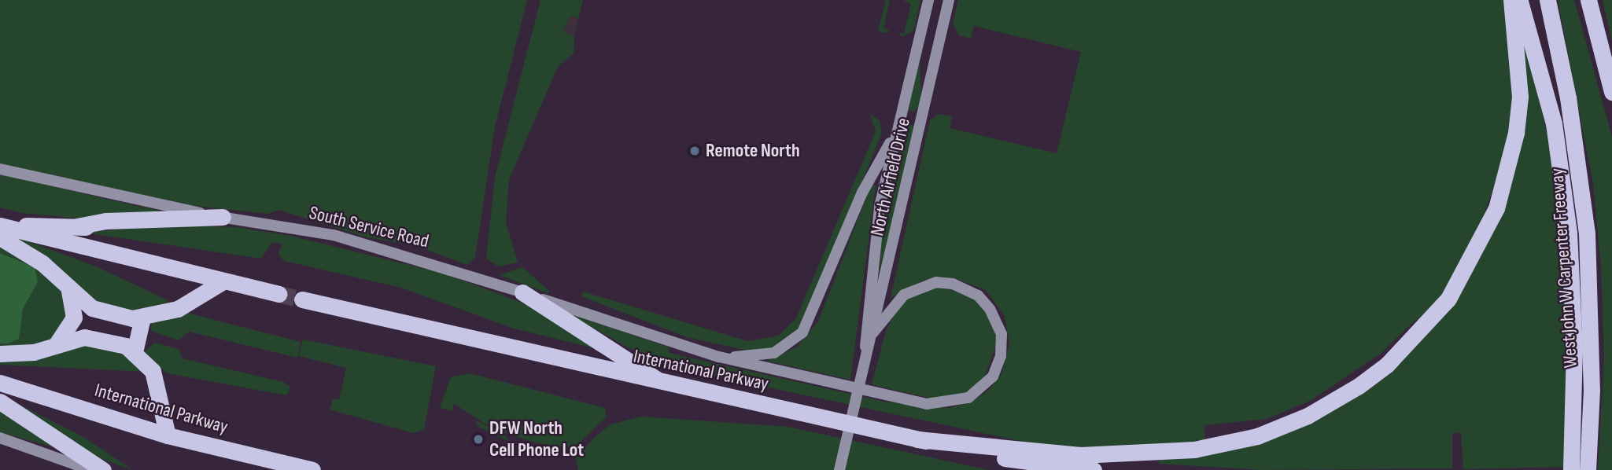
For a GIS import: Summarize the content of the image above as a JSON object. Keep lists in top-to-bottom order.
{
  "streets": {
    "highway": ["West John W Carpenter Freeway", "International Parkway"],
    "main road": ["North Airfield Drive", "South Service Road"]
  },
  "crossings": [
    ["North Airfield Drive", "South Service Road"]
  ],
  "places": ["Remote North", "DFW North Cell Phone Lot"]
}
